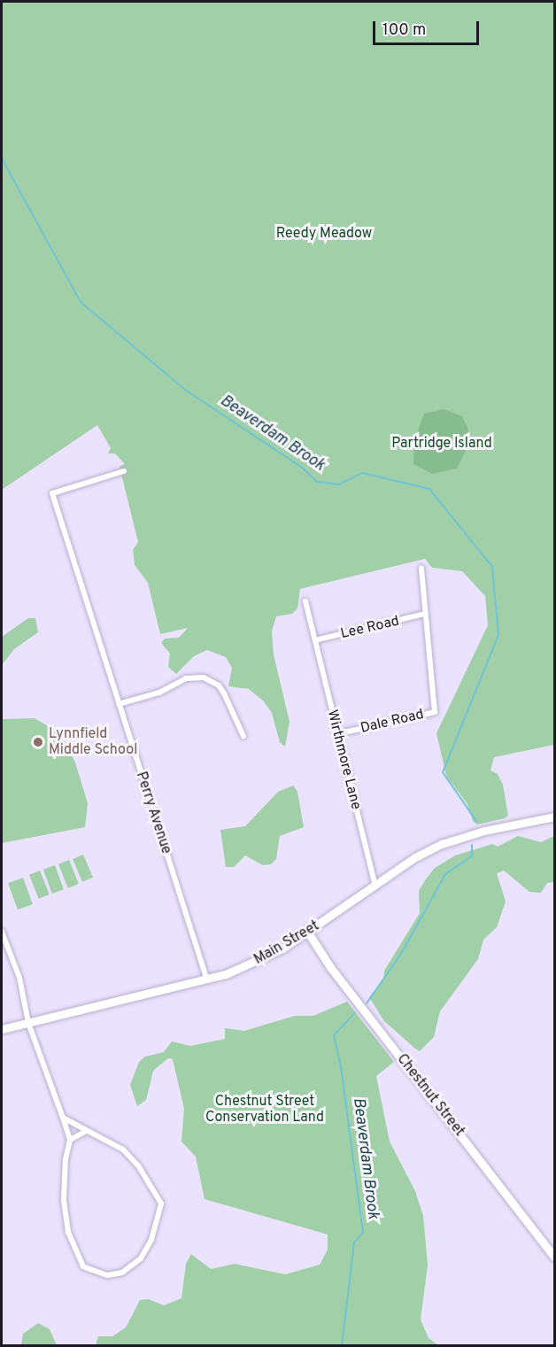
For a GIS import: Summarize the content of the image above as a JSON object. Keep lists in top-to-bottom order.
{
  "streets": {
    "street": [
      "Lee Road",
      "Dale Road",
      "Wirthmore Lane",
      "Perry Avenue",
      "Main Street",
      "Chestnut Street"
    ]
  },
  "crossings": [
    ["Lee Road", "Dale Road"],
    ["Lee Road", "Wirthmore Lane"],
    ["Dale Road", "Wirthmore Lane"],
    ["Wirthmore Lane", "Main Street"],
    ["Perry Avenue", "Main Street"],
    ["Main Street", "Chestnut Street"]
  ],
  "water": ["Beaverdam Brook"],
  "parks": ["Reedy Meadow", "Partridge Island", "Chestnut Street Conservation Land"],
  "places": ["Lynnfield Middle School"],
  "scale_bar": "100 m"
}
